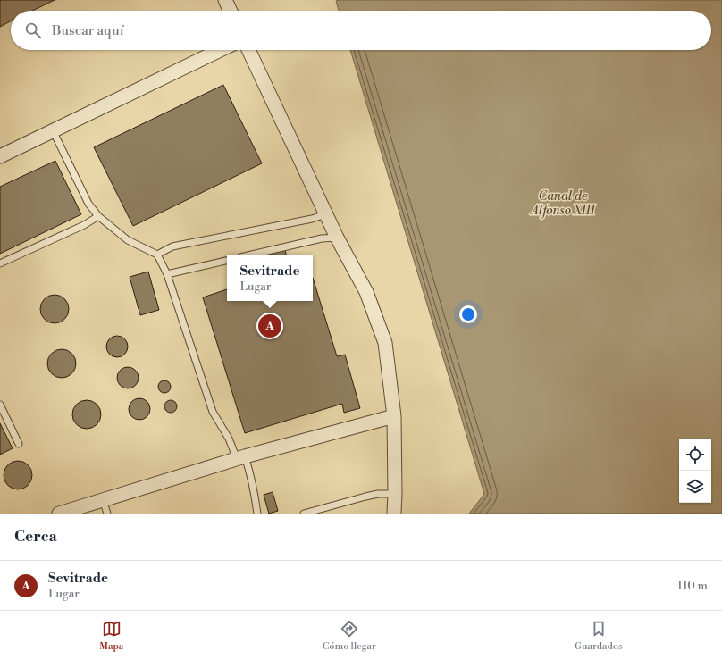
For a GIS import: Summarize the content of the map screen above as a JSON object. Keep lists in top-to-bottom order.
{
  "water": ["Canal de Alfonso XIII"],
  "page": {
    "search": "Buscar aquí",
    "popup": ["Sevitrade", "Lugar"],
    "pins": "A",
    "heading": "Cerca",
    "list": [
      {
        "mark": "A",
        "name": "Sevitrade",
        "note": "Lugar",
        "value": "110 m"
      }
    ],
    "nav": ["Mapa", "Cómo llegar", "Guardados"]
  }
}
